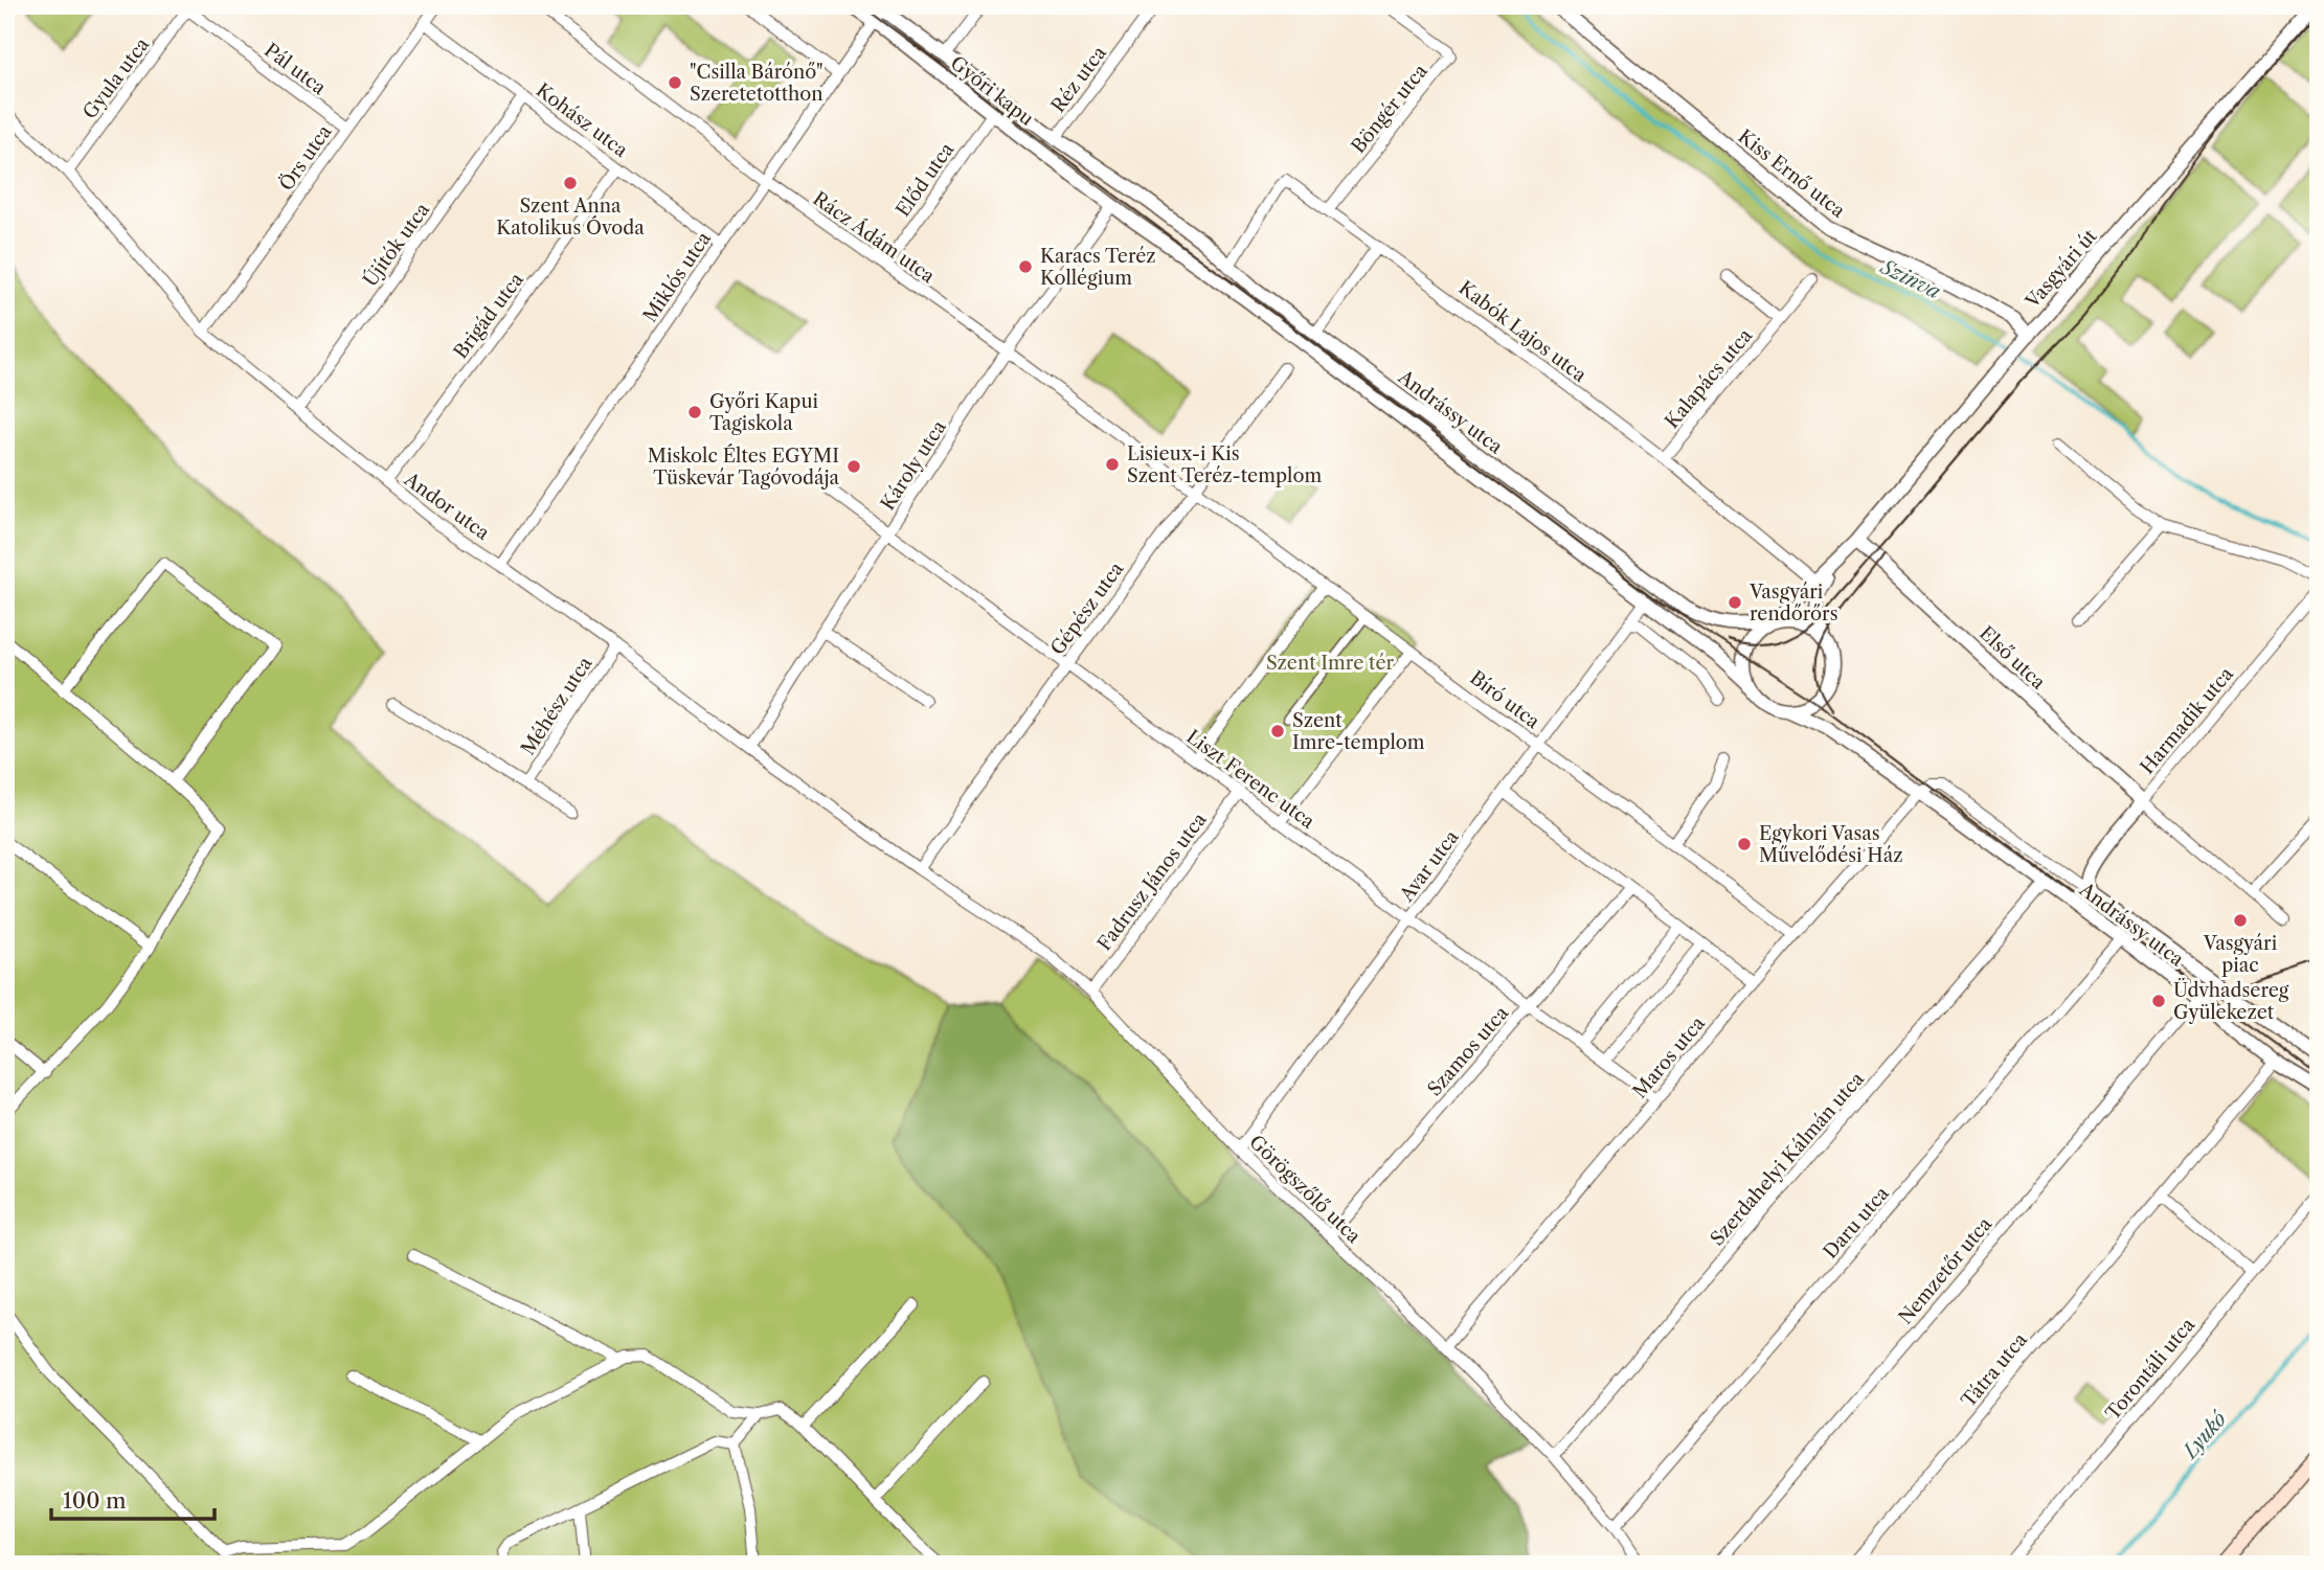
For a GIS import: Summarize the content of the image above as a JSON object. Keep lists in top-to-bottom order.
{
  "streets": {
    "street": [
      "Pál utca",
      "Gyula utca",
      "Réz utca",
      "Győri kapu",
      "Böngér utca",
      "Kohász utca",
      "Örs utca",
      "Kiss Ernő utca",
      "Előd utca",
      "Rácz Ádám utca",
      "Újítók utca",
      "Vasgyári út",
      "Miklós utca",
      "Brigád utca",
      "Kabók Lajos utca",
      "Kalapács utca",
      "Andrássy utca",
      "Károly utca",
      "Andor utca",
      "Gépész utca",
      "Első utca",
      "Bíró utca",
      "Méhész utca",
      "Harmadik utca",
      "Liszt Ferenc utca",
      "Avar utca",
      "Fadrusz János utca",
      "Szamos utca",
      "Maros utca",
      "Szerdahelyi Kálmán utca",
      "Görögszőlő utca",
      "Daru utca",
      "Nemzetőr utca",
      "Torontáli utca",
      "Tátra utca"
    ]
  },
  "crossings": [
    ["Pál utca", "Gyula utca"],
    ["Pál utca", "Örs utca"],
    ["Gyula utca", "Andor utca"],
    ["Réz utca", "Győri kapu"],
    ["Győri kapu", "Előd utca"],
    ["Győri kapu", "Miklós utca"],
    ["Győri kapu", "Andrássy utca"],
    ["Győri kapu", "Károly utca"],
    ["Böngér utca", "Kabók Lajos utca"],
    ["Kohász utca", "Örs utca"],
    ["Kohász utca", "Újítók utca"],
    ["Kohász utca", "Miklós utca"],
    ["Kohász utca", "Brigád utca"],
    ["Örs utca", "Andor utca"],
    ["Kiss Ernő utca", "Vasgyári út"],
    ["Előd utca", "Rácz Ádám utca"],
    ["Rácz Ádám utca", "Miklós utca"],
    ["Rácz Ádám utca", "Károly utca"],
    ["Rácz Ádám utca", "Gépész utca"],
    ["Rácz Ádám utca", "Bíró utca"],
    ["Újítók utca", "Andor utca"],
    ["Vasgyári út", "Kabók Lajos utca"],
    ["Vasgyári út", "Andrássy utca"],
    ["Vasgyári út", "Első utca"],
    ["Miklós utca", "Andor utca"],
    ["Brigád utca", "Andor utca"],
    ["Kabók Lajos utca", "Kalapács utca"],
    ["Kabók Lajos utca", "Andrássy utca"],
    ["Andrássy utca", "Károly utca"],
    ["Andrássy utca", "Harmadik utca"],
    ["Andrássy utca", "Avar utca"],
    ["Andrássy utca", "Maros utca"],
    ["Andrássy utca", "Szerdahelyi Kálmán utca"],
    ["Andrássy utca", "Daru utca"],
    ["Andrássy utca", "Nemzetőr utca"],
    ["Andrássy utca", "Tátra utca"],
    ["Károly utca", "Andor utca"],
    ["Károly utca", "Liszt Ferenc utca"],
    ["Andor utca", "Gépész utca"],
    ["Andor utca", "Méhész utca"],
    ["Andor utca", "Görögszőlő utca"],
    ["Gépész utca", "Bíró utca"],
    ["Gépész utca", "Liszt Ferenc utca"],
    ["Gépész utca", "Görögszőlő utca"],
    ["Első utca", "Harmadik utca"],
    ["Bíró utca", "Avar utca"],
    ["Bíró utca", "Maros utca"],
    ["Liszt Ferenc utca", "Avar utca"],
    ["Liszt Ferenc utca", "Fadrusz János utca"],
    ["Liszt Ferenc utca", "Szamos utca"],
    ["Liszt Ferenc utca", "Maros utca"],
    ["Avar utca", "Görögszőlő utca"],
    ["Fadrusz János utca", "Görögszőlő utca"],
    ["Szamos utca", "Görögszőlő utca"],
    ["Maros utca", "Görögszőlő utca"],
    ["Szerdahelyi Kálmán utca", "Görögszőlő utca"],
    ["Görögszőlő utca", "Daru utca"]
  ],
  "water": ["Szinva", "Lyukó"],
  "parks": ["Szent Imre tér"],
  "places": [
    "\"Csilla Bárónő\" Szeretetotthon",
    "Szent Anna Katolikus Óvoda",
    "Karacs Teréz Kollégium",
    "Győri Kapui Tagiskola",
    "Lisieux-i Kis Szent Teréz-templom",
    "Miskolc Éltes EGYMI Tüskevár Tagóvodája",
    "Vasgyári rendőrőrs",
    "Szent Imre-templom",
    "Egykori Vasas Művelődési Ház",
    "Vasgyári piac",
    "Üdvhadsereg Gyülekezet"
  ],
  "scale_bar": "100 m"
}
